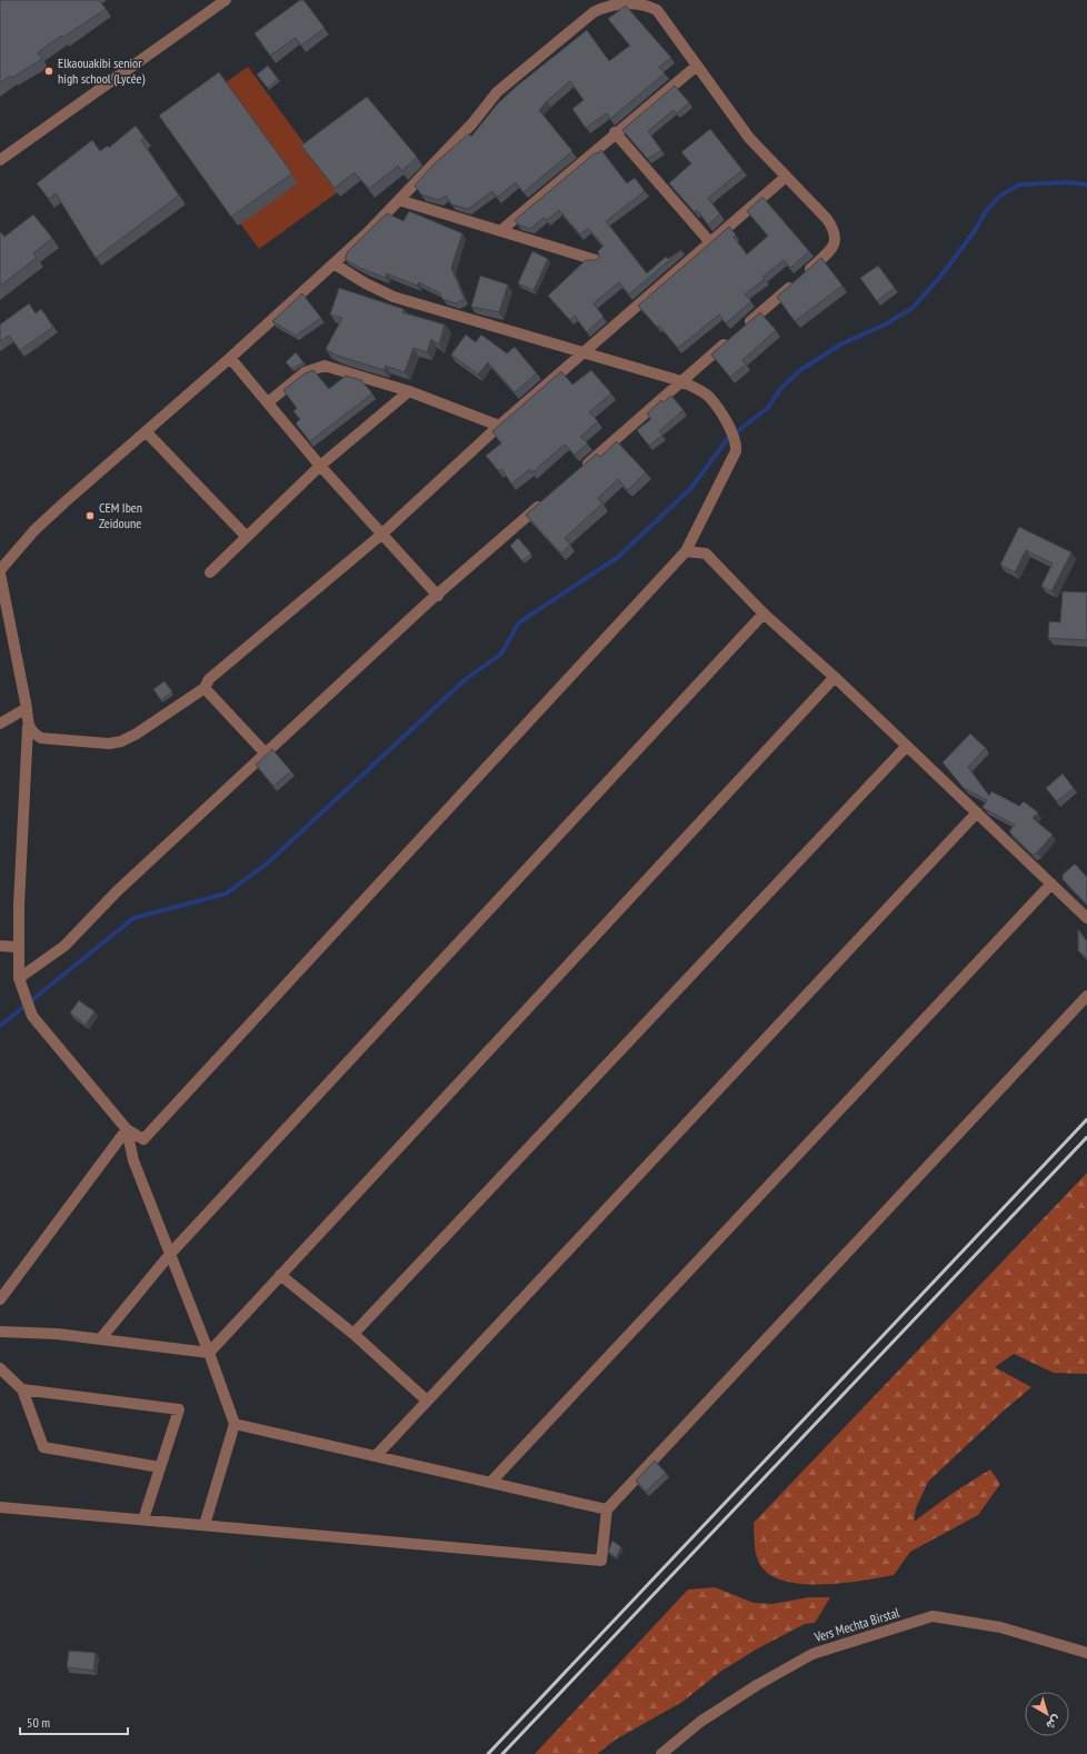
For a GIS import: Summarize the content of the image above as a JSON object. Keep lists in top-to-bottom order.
{
  "streets": {
    "street": ["Vers Mechta Birstal"]
  },
  "places": ["Elkaouakibi senior high school (Lycée)", "CEM Iben Zeidoune"],
  "scale_bar": "50 m",
  "north": "bottom right"
}
